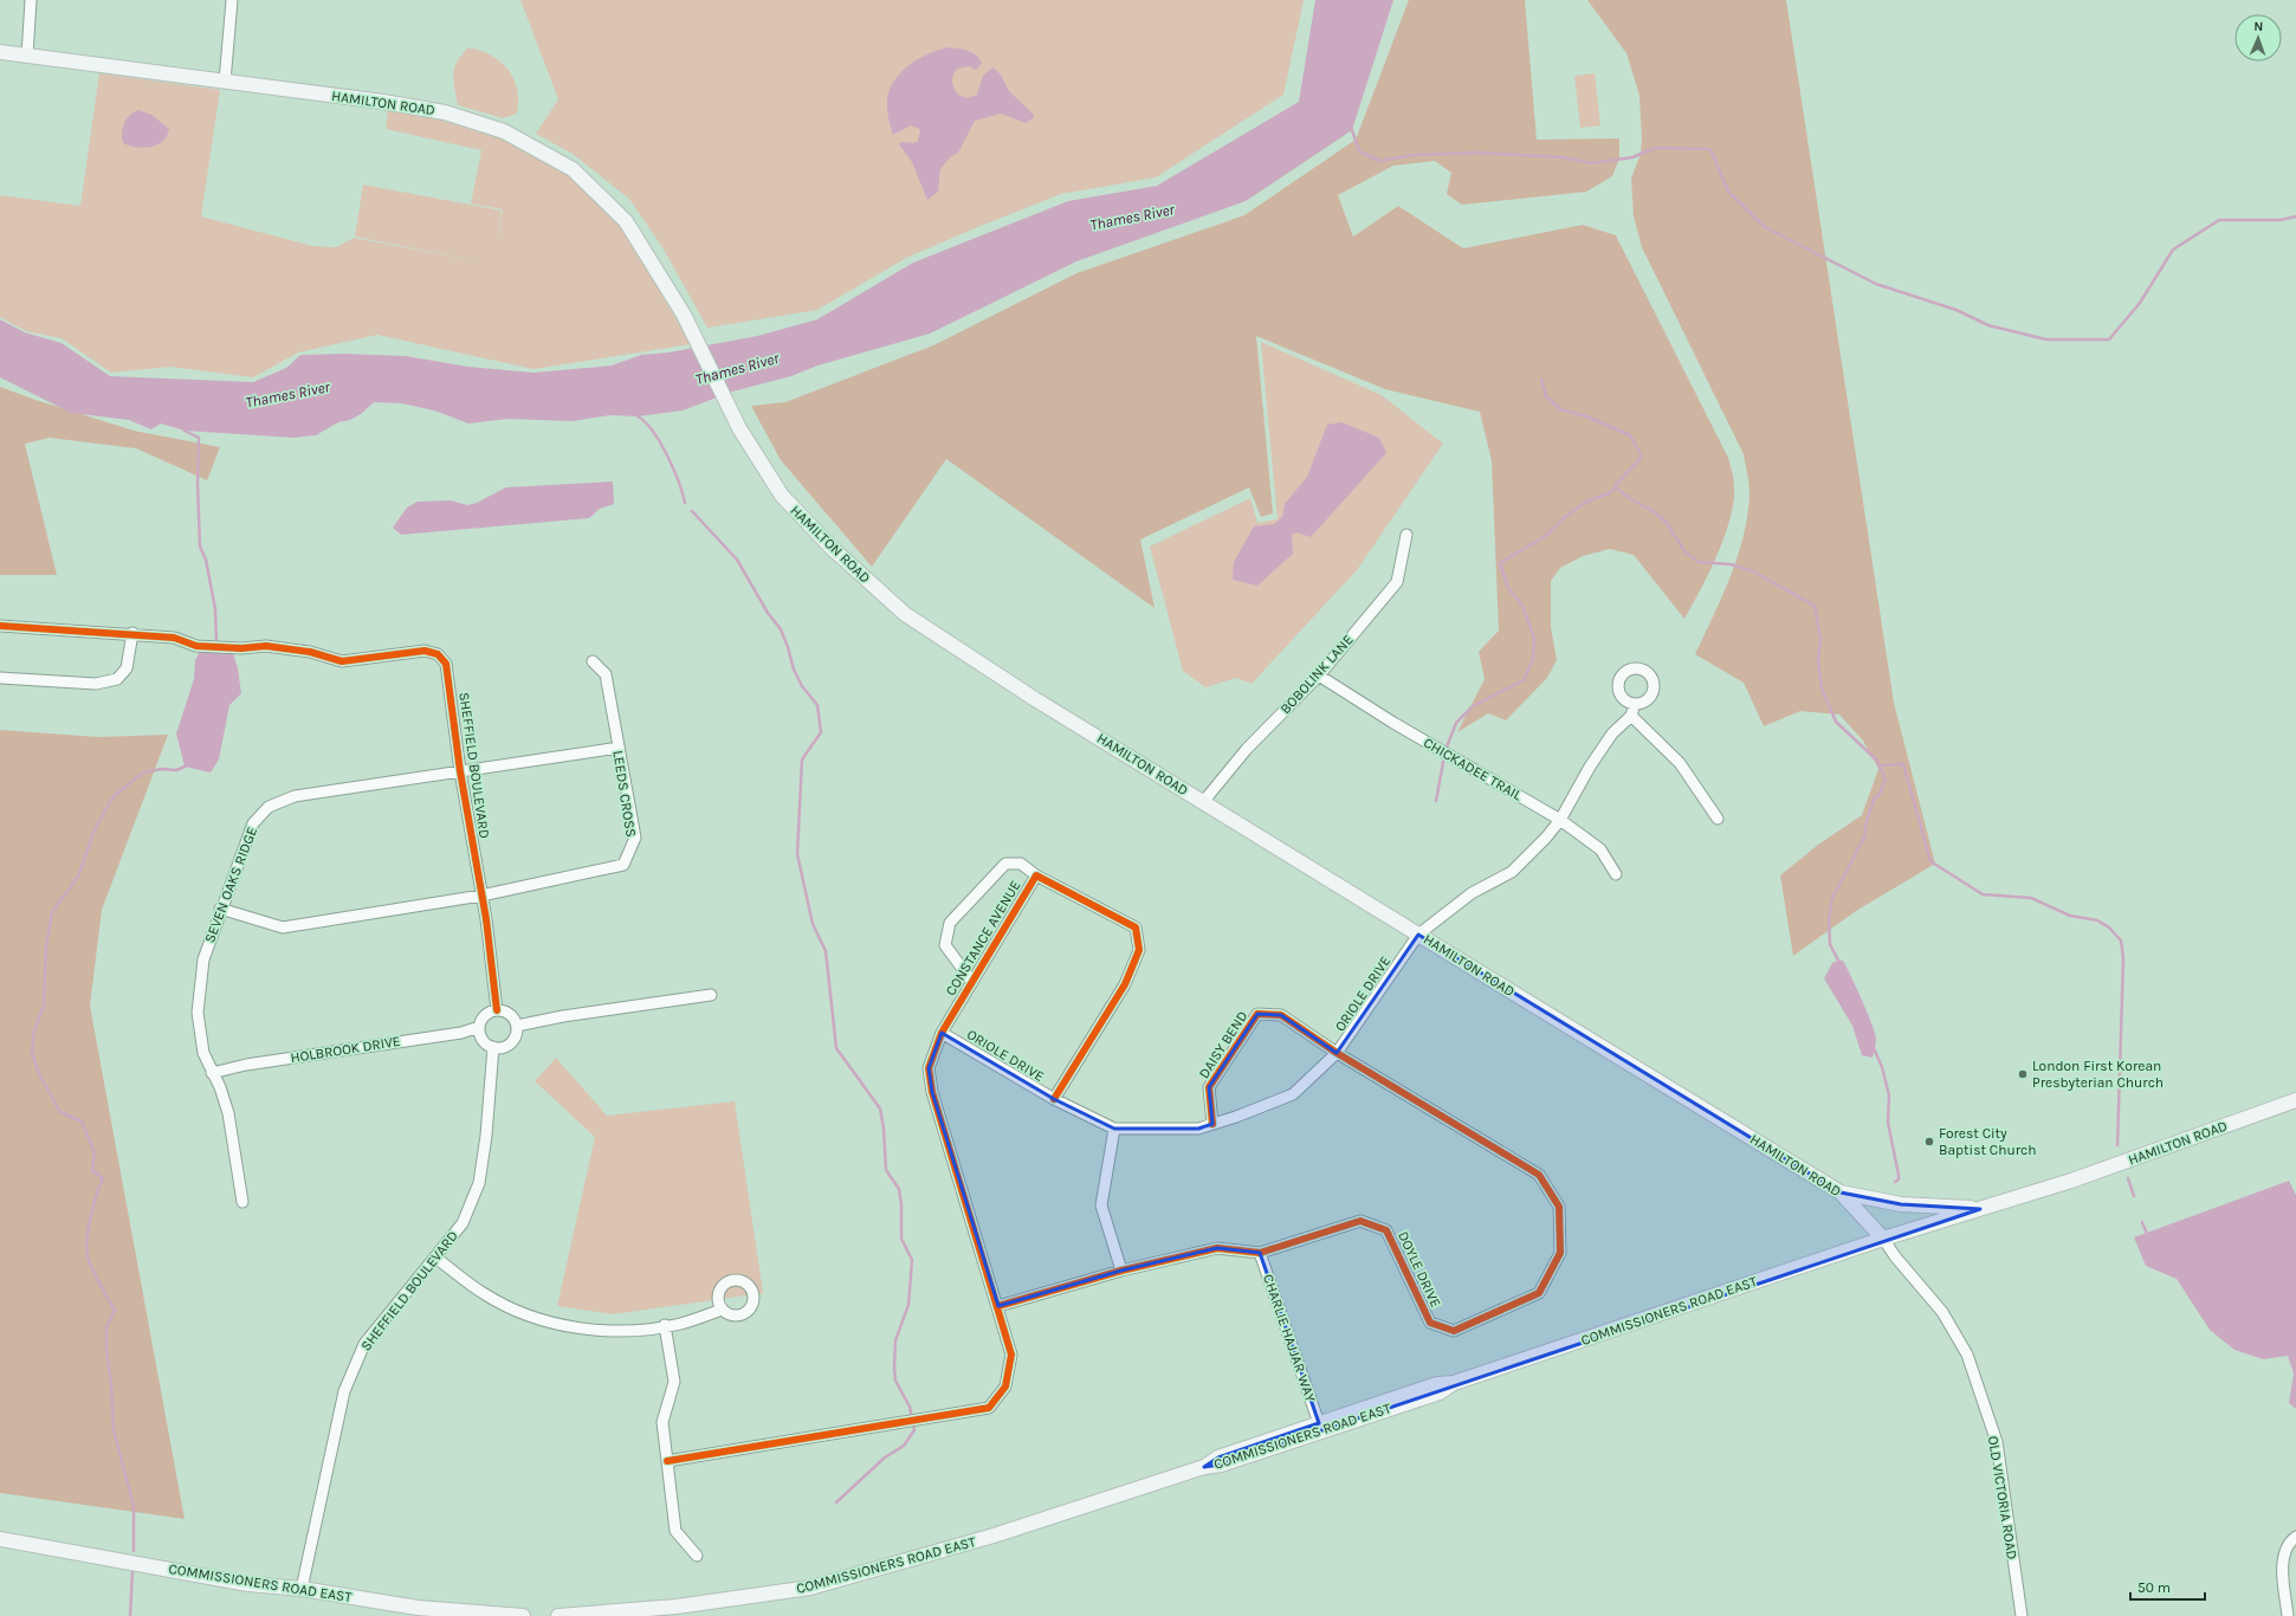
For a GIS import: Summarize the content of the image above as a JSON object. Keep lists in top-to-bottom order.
{
  "streets": {
    "main road": ["HAMILTON ROAD", "COMMISSIONERS ROAD EAST"],
    "street": [
      "BOBOLINK LANE",
      "SHEFFIELD BOULEVARD",
      "CHICKADEE TRAIL",
      "LEEDS CROSS",
      "SEVEN OAKS RIDGE",
      "CONSTANCE AVENUE",
      "ORIOLE DRIVE",
      "DAISY BEND",
      "HOLBROOK DRIVE",
      "DOYLE DRIVE",
      "CHARLIE HAJJAR WAY",
      "OLD VICTORIA ROAD"
    ]
  },
  "crossings": [
    ["HAMILTON ROAD", "BOBOLINK LANE"],
    ["HAMILTON ROAD", "ORIOLE DRIVE"],
    ["HAMILTON ROAD", "COMMISSIONERS ROAD EAST"],
    ["HAMILTON ROAD", "OLD VICTORIA ROAD"],
    ["BOBOLINK LANE", "CHICKADEE TRAIL"],
    ["SHEFFIELD BOULEVARD", "LEEDS CROSS"],
    ["SHEFFIELD BOULEVARD", "SEVEN OAKS RIDGE"],
    ["SHEFFIELD BOULEVARD", "HOLBROOK DRIVE"],
    ["SHEFFIELD BOULEVARD", "COMMISSIONERS ROAD EAST"],
    ["CHICKADEE TRAIL", "ORIOLE DRIVE"],
    ["LEEDS CROSS", "SEVEN OAKS RIDGE"],
    ["SEVEN OAKS RIDGE", "HOLBROOK DRIVE"],
    ["CONSTANCE AVENUE", "ORIOLE DRIVE"],
    ["CONSTANCE AVENUE", "DOYLE DRIVE"],
    ["ORIOLE DRIVE", "DAISY BEND"],
    ["ORIOLE DRIVE", "DOYLE DRIVE"],
    ["DAISY BEND", "DOYLE DRIVE"],
    ["DOYLE DRIVE", "CHARLIE HAJJAR WAY"],
    ["COMMISSIONERS ROAD EAST", "CHARLIE HAJJAR WAY"],
    ["COMMISSIONERS ROAD EAST", "OLD VICTORIA ROAD"]
  ],
  "water": ["Thames River"],
  "places": ["London First Korean Presbyterian Church", "Forest City Baptist Church"],
  "scale_bar": "50 m",
  "north": "top"
}
